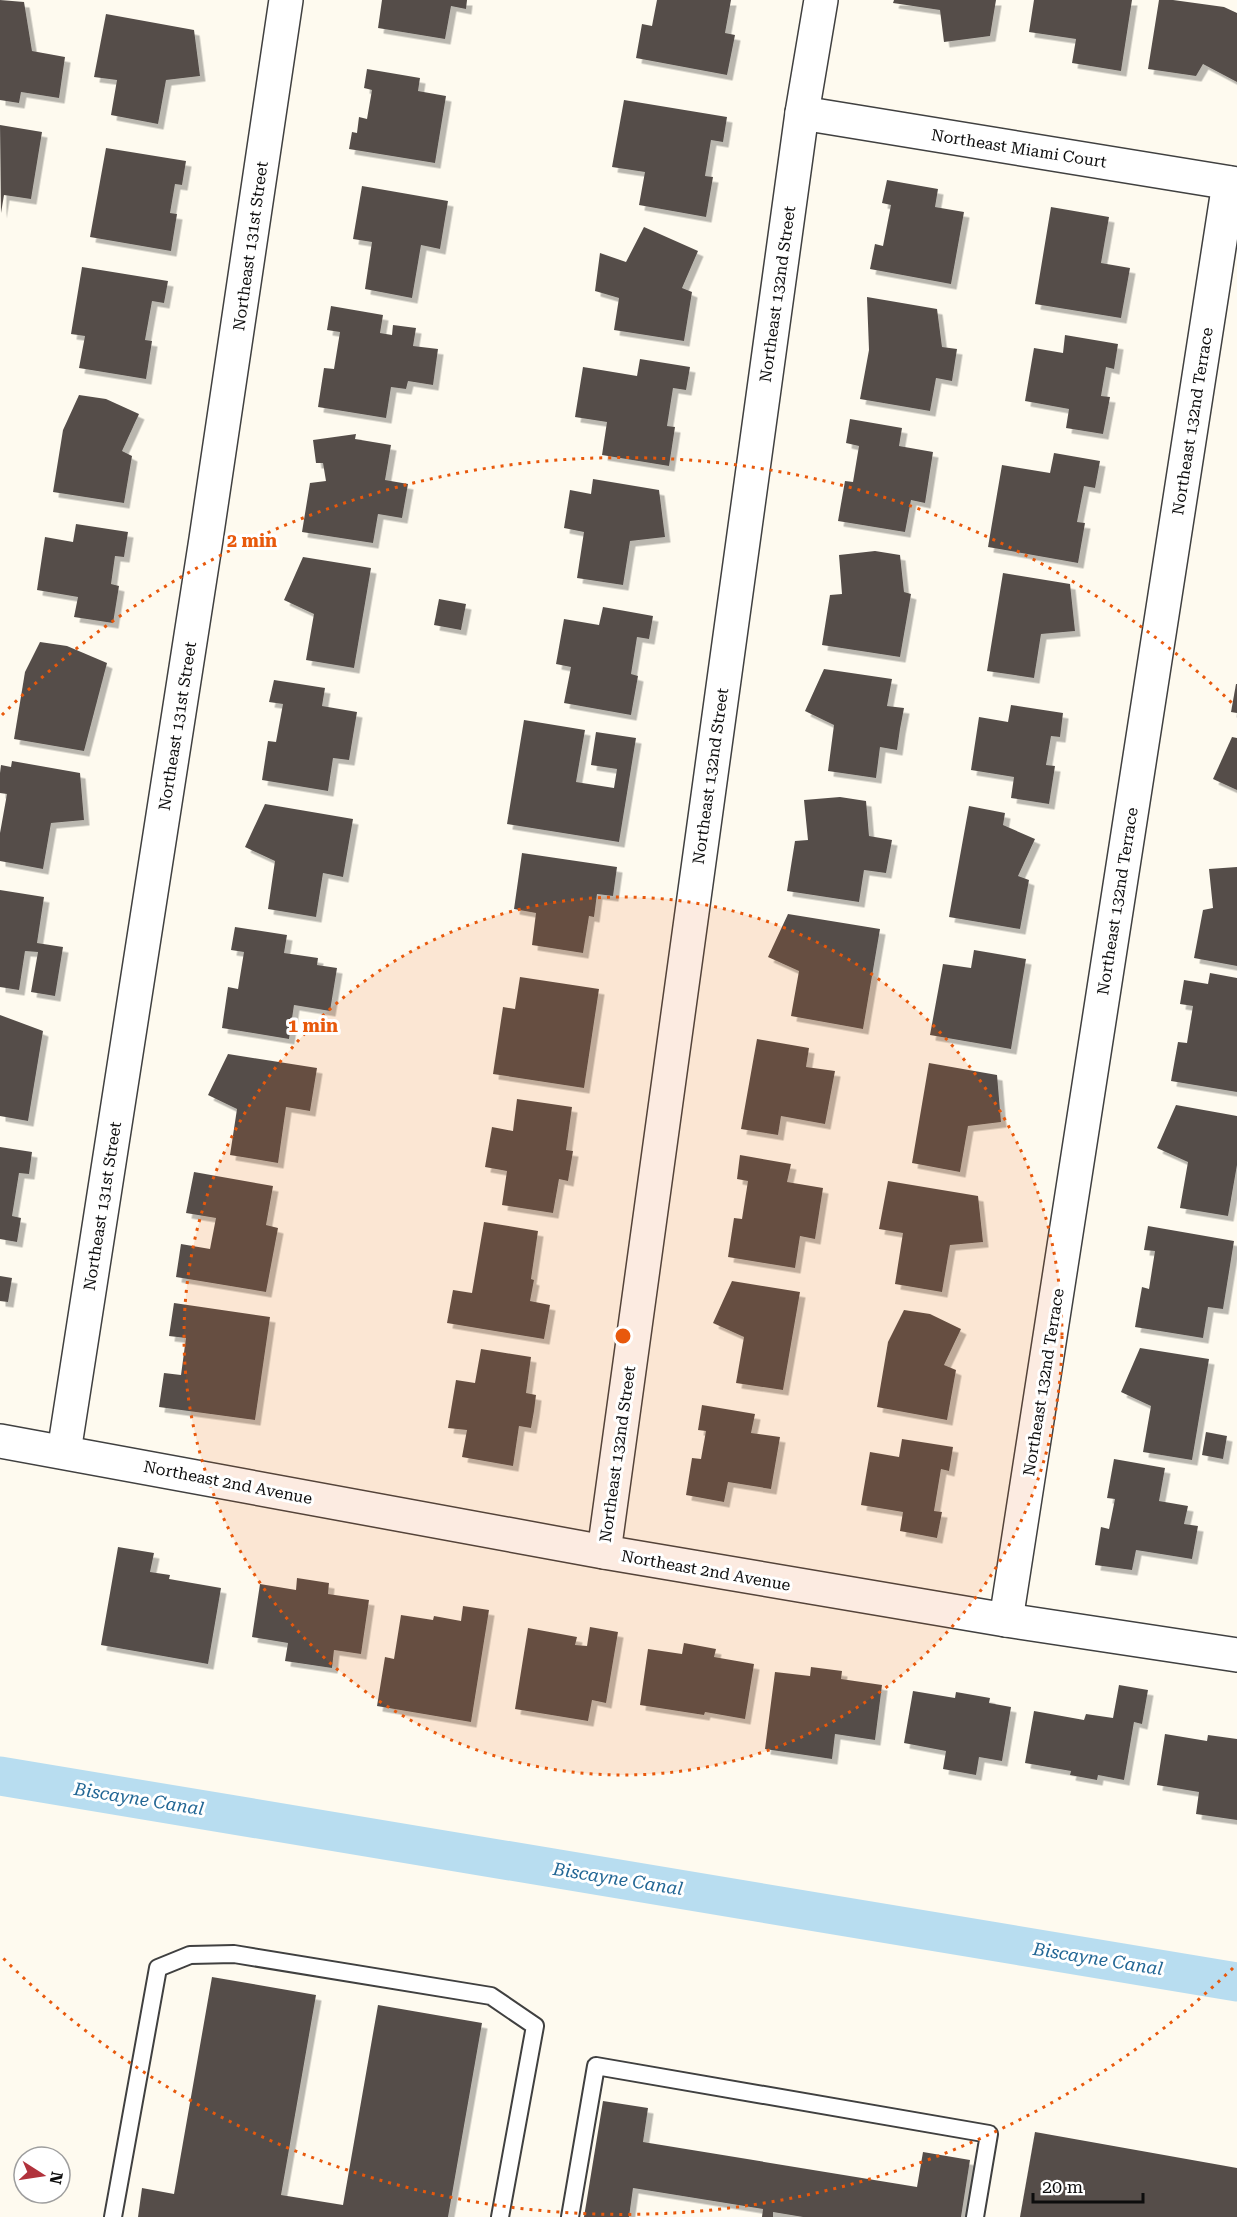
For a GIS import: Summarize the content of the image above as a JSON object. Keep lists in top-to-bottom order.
{
  "streets": {
    "street": [
      "Northeast Miami Court",
      "Northeast 131st Street",
      "Northeast 132nd Street",
      "Northeast 132nd Terrace",
      "Northeast 2nd Avenue"
    ]
  },
  "crossings": [
    ["Northeast Miami Court", "Northeast 132nd Street"],
    ["Northeast Miami Court", "Northeast 132nd Terrace"],
    ["Northeast 131st Street", "Northeast 2nd Avenue"],
    ["Northeast 132nd Street", "Northeast 2nd Avenue"],
    ["Northeast 132nd Terrace", "Northeast 2nd Avenue"]
  ],
  "water": ["Biscayne Canal"],
  "scale_bar": "20 m",
  "north": "right",
  "rings": ["2 min", "1 min"]
}
